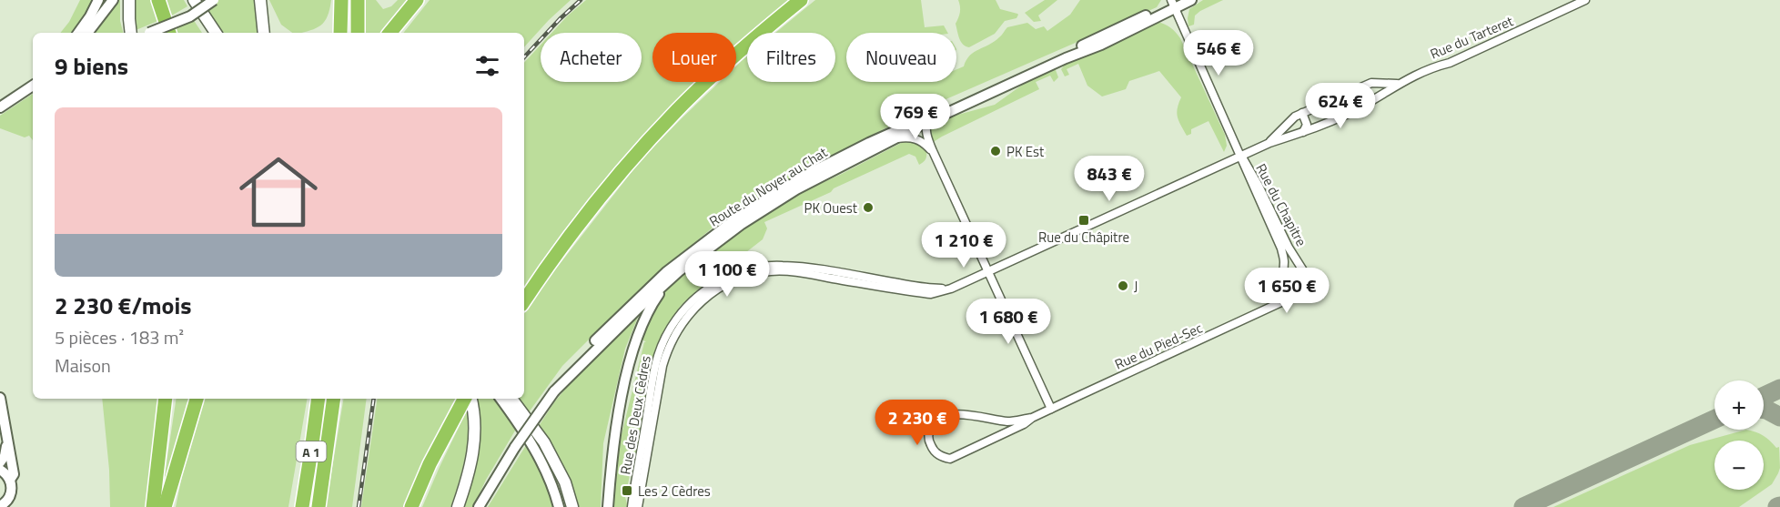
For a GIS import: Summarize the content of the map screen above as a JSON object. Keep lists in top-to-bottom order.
{
  "streets": {
    "highway": ["A 1"],
    "street": [
      "Rue du Tarteret",
      "Route du Noyer au Chat",
      "Rue du Chapitre",
      "Rue du Pied-Sec",
      "Rue des Deux Cèdres"
    ]
  },
  "crossings": [
    ["Rue du Tarteret", "Rue du Chapitre"],
    ["Rue du Tarteret", "Rue des Deux Cèdres"],
    ["Route du Noyer au Chat", "Rue du Chapitre"],
    ["Rue du Chapitre", "Rue du Pied-Sec"]
  ],
  "places": {
    "other": ["PK Est", "PK Ouest", "J"],
    "transit": ["Rue du Châpitre", "Les 2 Cèdres"]
  },
  "page": {
    "price": [
      "546 €",
      "624 €",
      "769 €",
      "843 €",
      "1 210 €",
      "1 100 €",
      "1 650 €",
      "1 680 €",
      "2 230 €"
    ],
    "chip": [
      "Acheter",
      "Louer",
      "Filtres",
      "Nouveau"
    ],
    "heading": "9 biens",
    "list": [
      {
        "name": "2 230 €/mois",
        "note": "5 pièces · 183 m² · Maison"
      }
    ],
    "map_buttons": ["+", "−"]
  }
}
